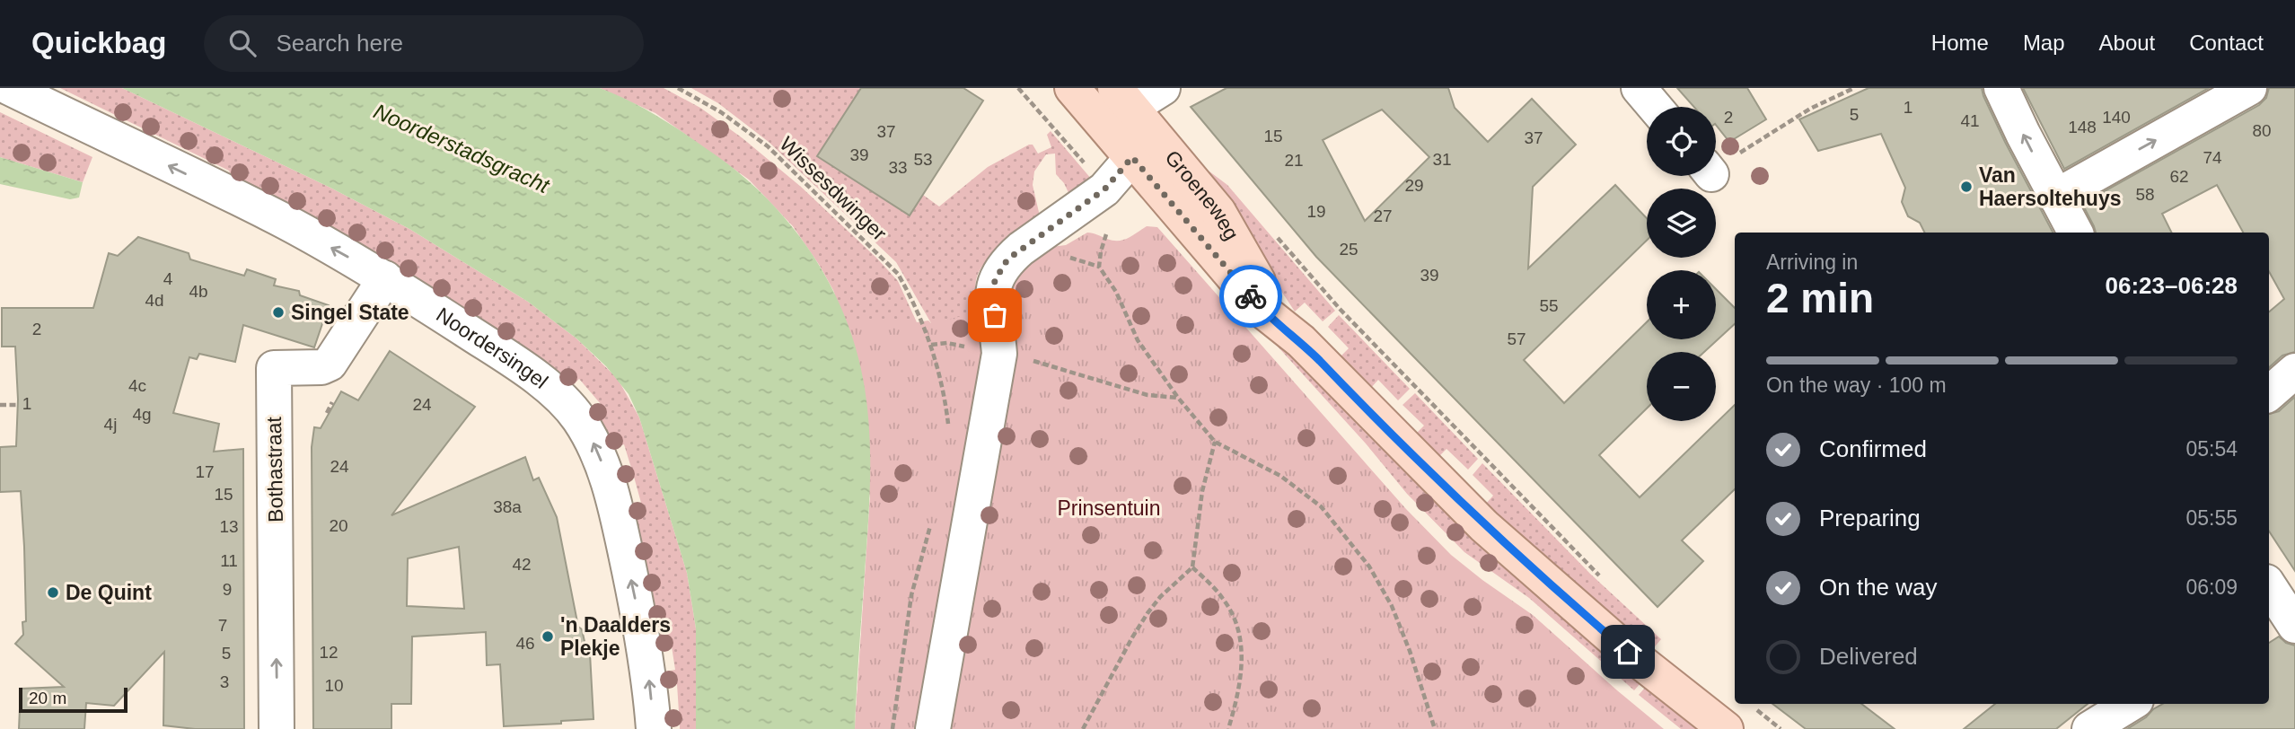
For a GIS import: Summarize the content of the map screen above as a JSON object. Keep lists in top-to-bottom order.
{
  "streets": {
    "main road": ["Groeneweg"],
    "street": ["Noordersingel", "Bothastraat"],
    "path": ["Wissesdwinger"]
  },
  "crossings": [
    ["Noordersingel", "Bothastraat"]
  ],
  "one_way": ["Noordersingel", "Bothastraat"],
  "water": ["Noorderstadsgracht"],
  "parks": ["Prinsentuin"],
  "places": [
    "Van Haersoltehuys",
    "Singel State",
    "De Quint",
    "'n Daalders Plekje"
  ],
  "house_numbers": [
    "1",
    "5",
    "2",
    "140",
    "41",
    "148",
    "80",
    "37",
    "15",
    "37",
    "39",
    "74",
    "53",
    "31",
    "21",
    "33",
    "62",
    "29",
    "58",
    "19",
    "27",
    "25",
    "39",
    "4",
    "4b",
    "4d",
    "55",
    "2",
    "57",
    "4c",
    "1",
    "24",
    "4g",
    "4j",
    "24",
    "17",
    "15",
    "38a",
    "20",
    "13",
    "11",
    "42",
    "9",
    "7",
    "46",
    "12",
    "5",
    "3",
    "10"
  ],
  "scale_bar": "20 m",
  "page": {
    "header": "Quickbag",
    "search": "Search here",
    "nav": [
      "Home",
      "Map",
      "About",
      "Contact"
    ],
    "map_buttons": ["+", "−"],
    "heading": ["2 min", "Arriving in", "06:23–06:28"],
    "bar": "On the way · 100 m",
    "list": [
      ["Confirmed", "05:54"],
      ["Preparing", "05:55"],
      ["On the way", "06:09"],
      "Delivered"
    ],
    "scale": "20 m"
  }
}
